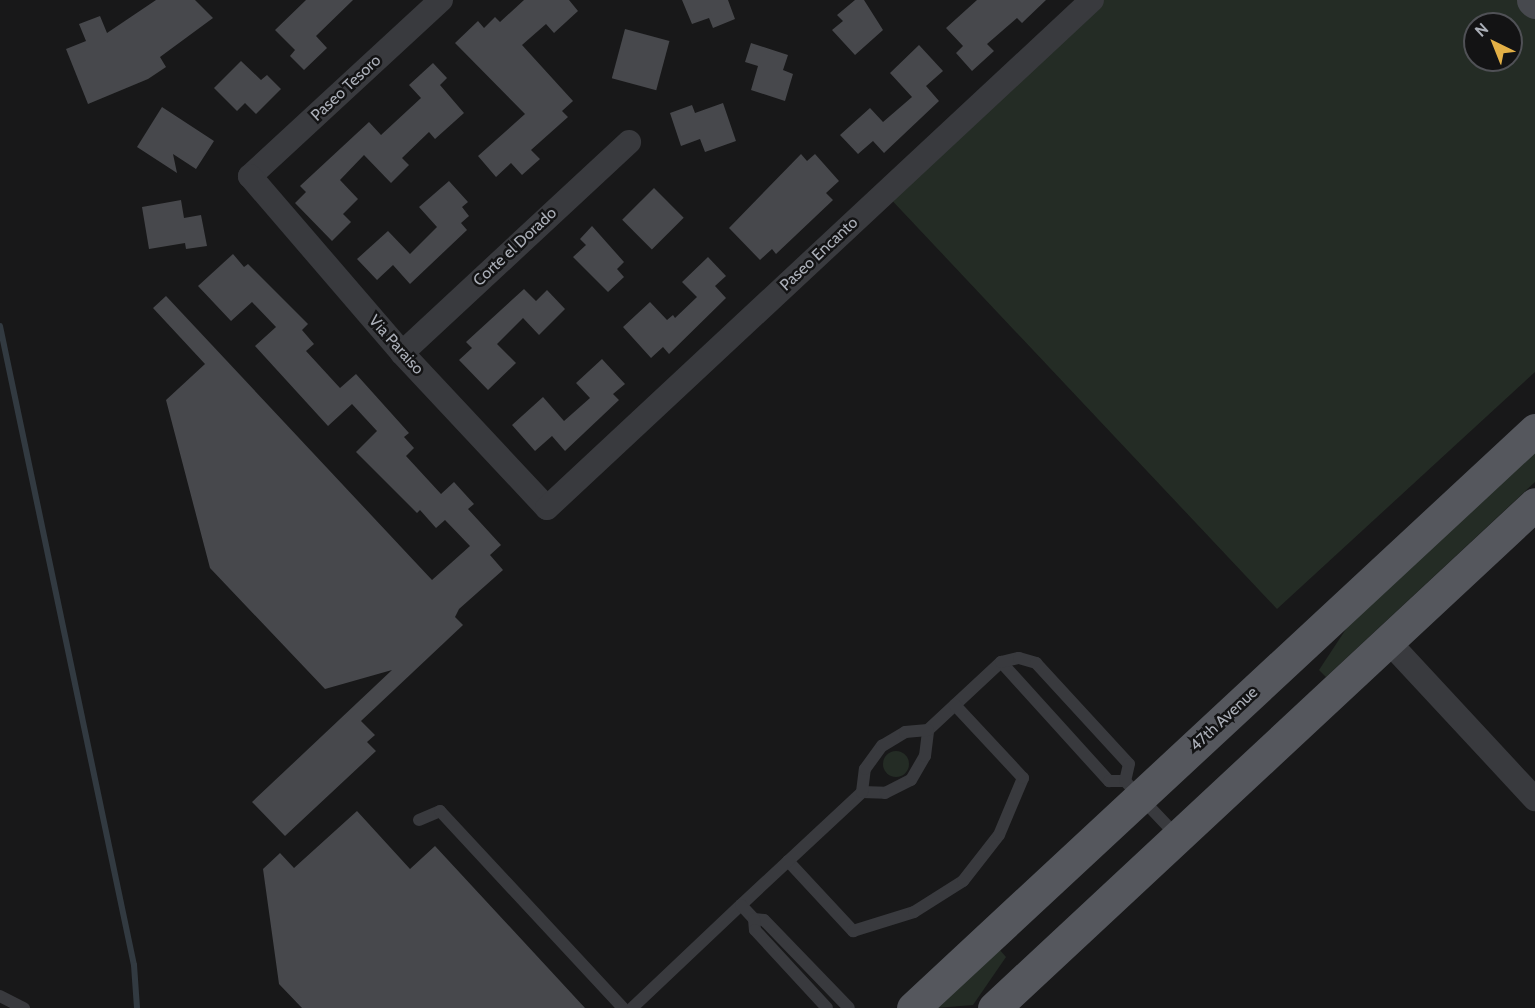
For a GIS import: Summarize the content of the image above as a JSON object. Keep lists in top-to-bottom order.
{
  "streets": {
    "main road": ["47th Avenue"],
    "street": [
      "Paseo Tesoro",
      "Corte el Dorado",
      "Paseo Encanto",
      "Via Paraiso"
    ]
  },
  "crossings": [
    ["Paseo Tesoro", "Via Paraiso"],
    ["Corte el Dorado", "Via Paraiso"],
    ["Paseo Encanto", "Via Paraiso"]
  ],
  "north": "top left"
}
